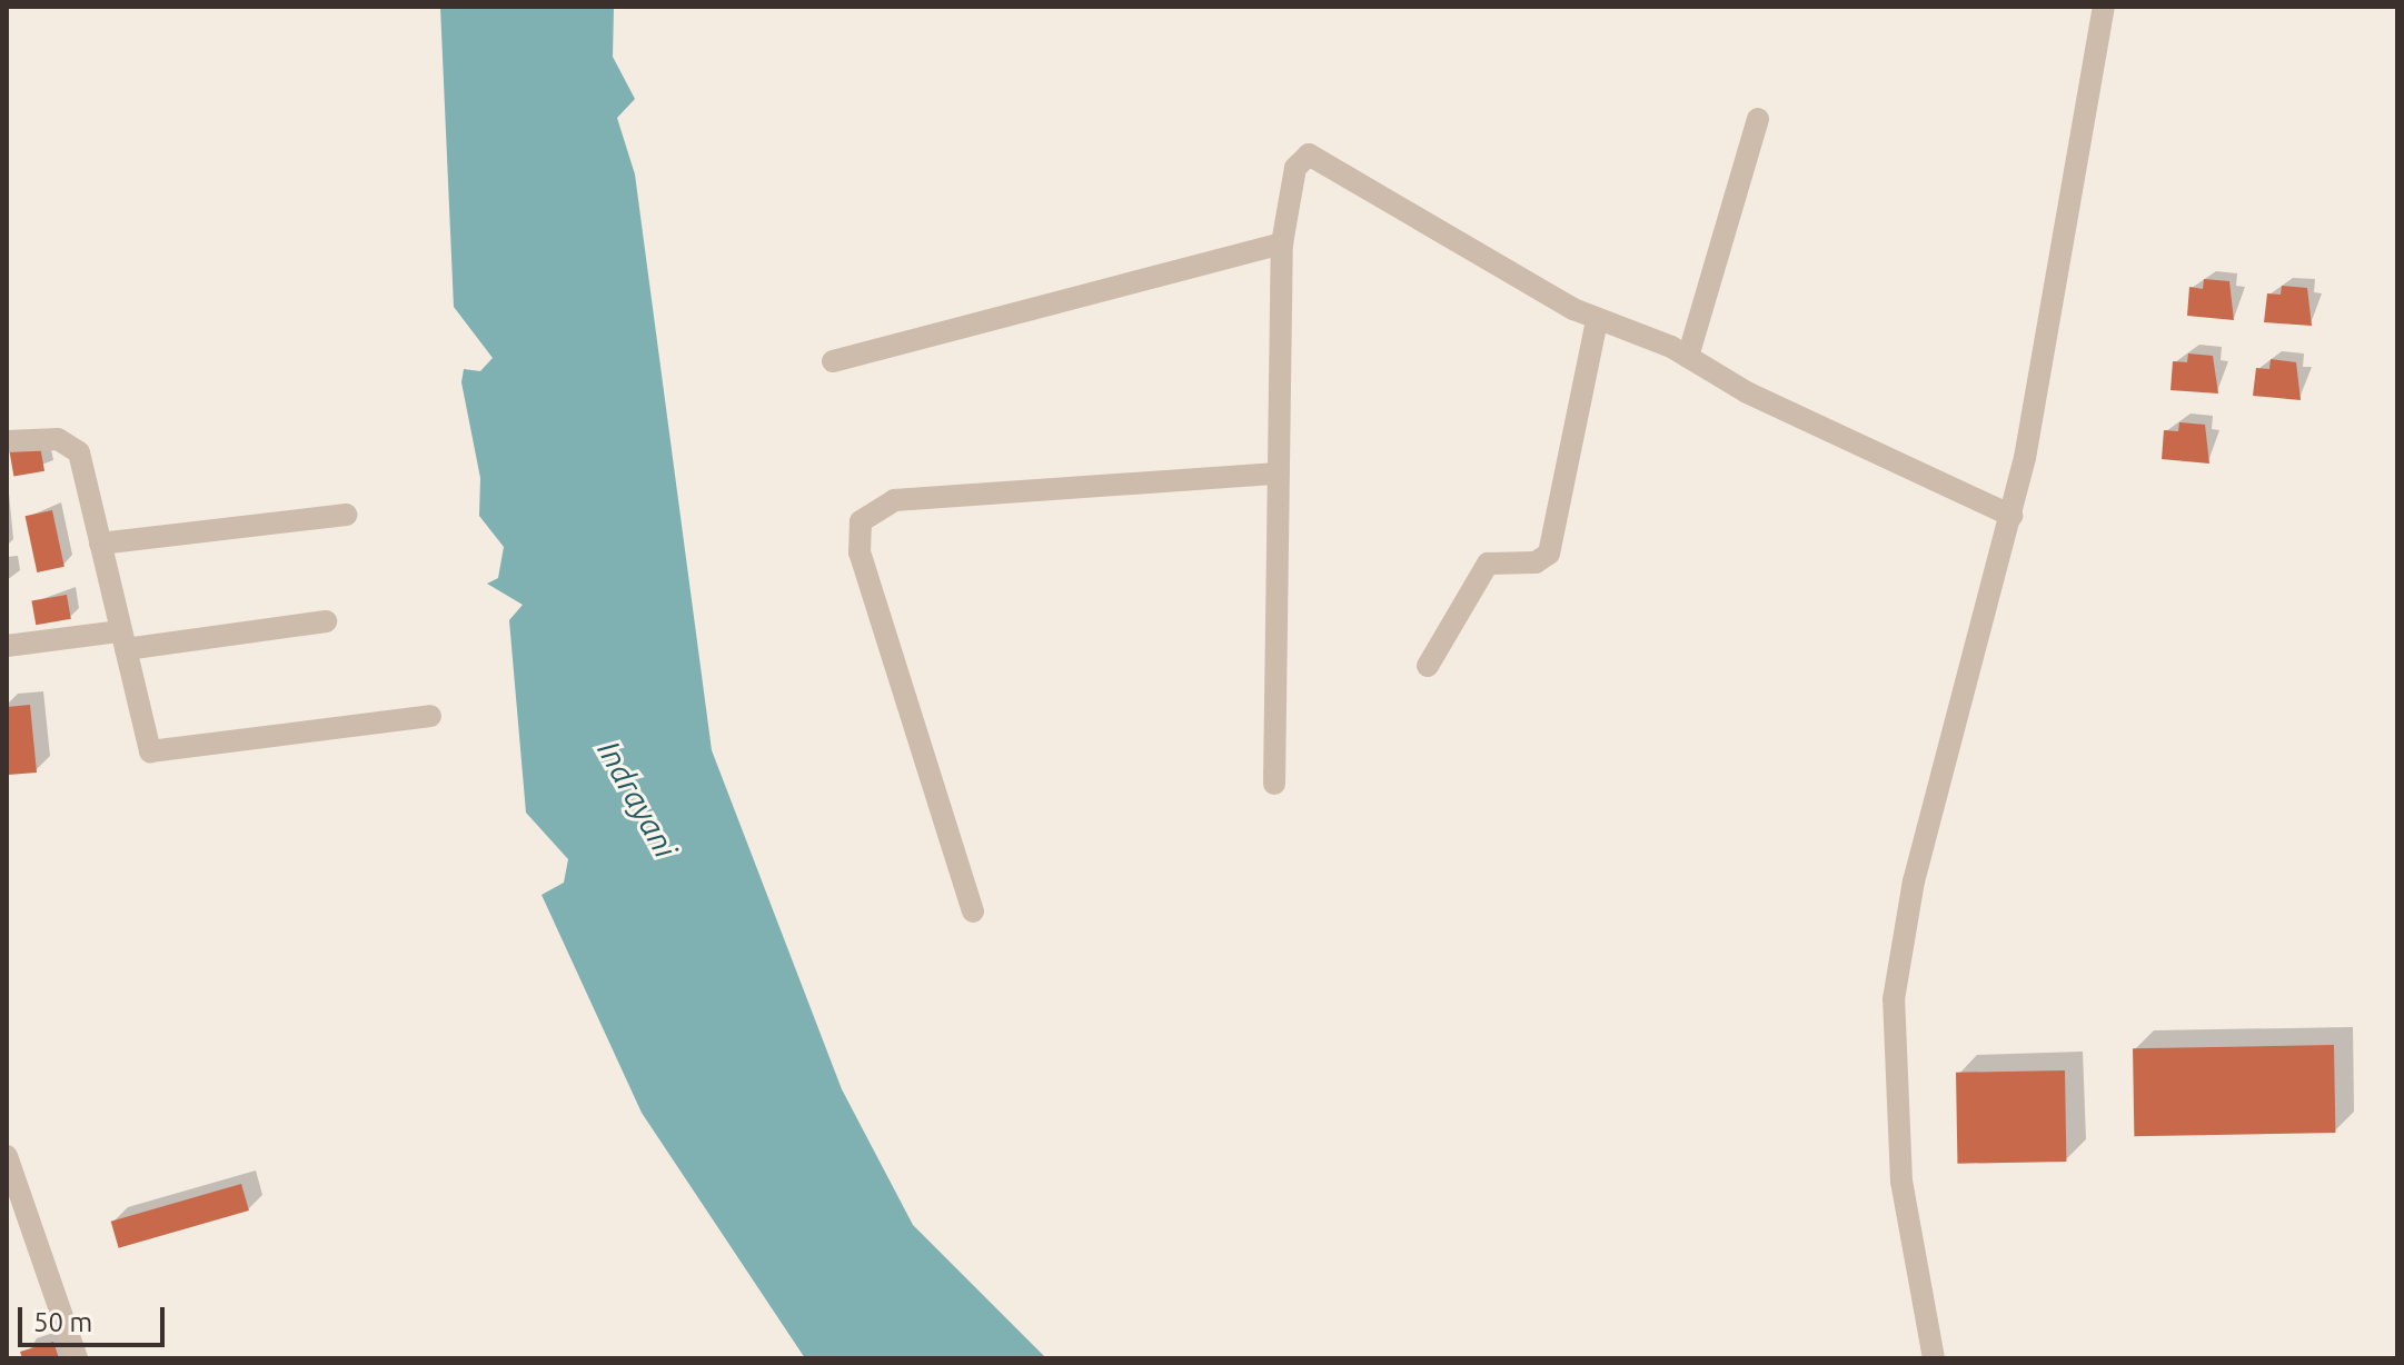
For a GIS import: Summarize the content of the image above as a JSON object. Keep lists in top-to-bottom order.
{
  "water": ["Indrayani"],
  "scale_bar": "50 m"
}
